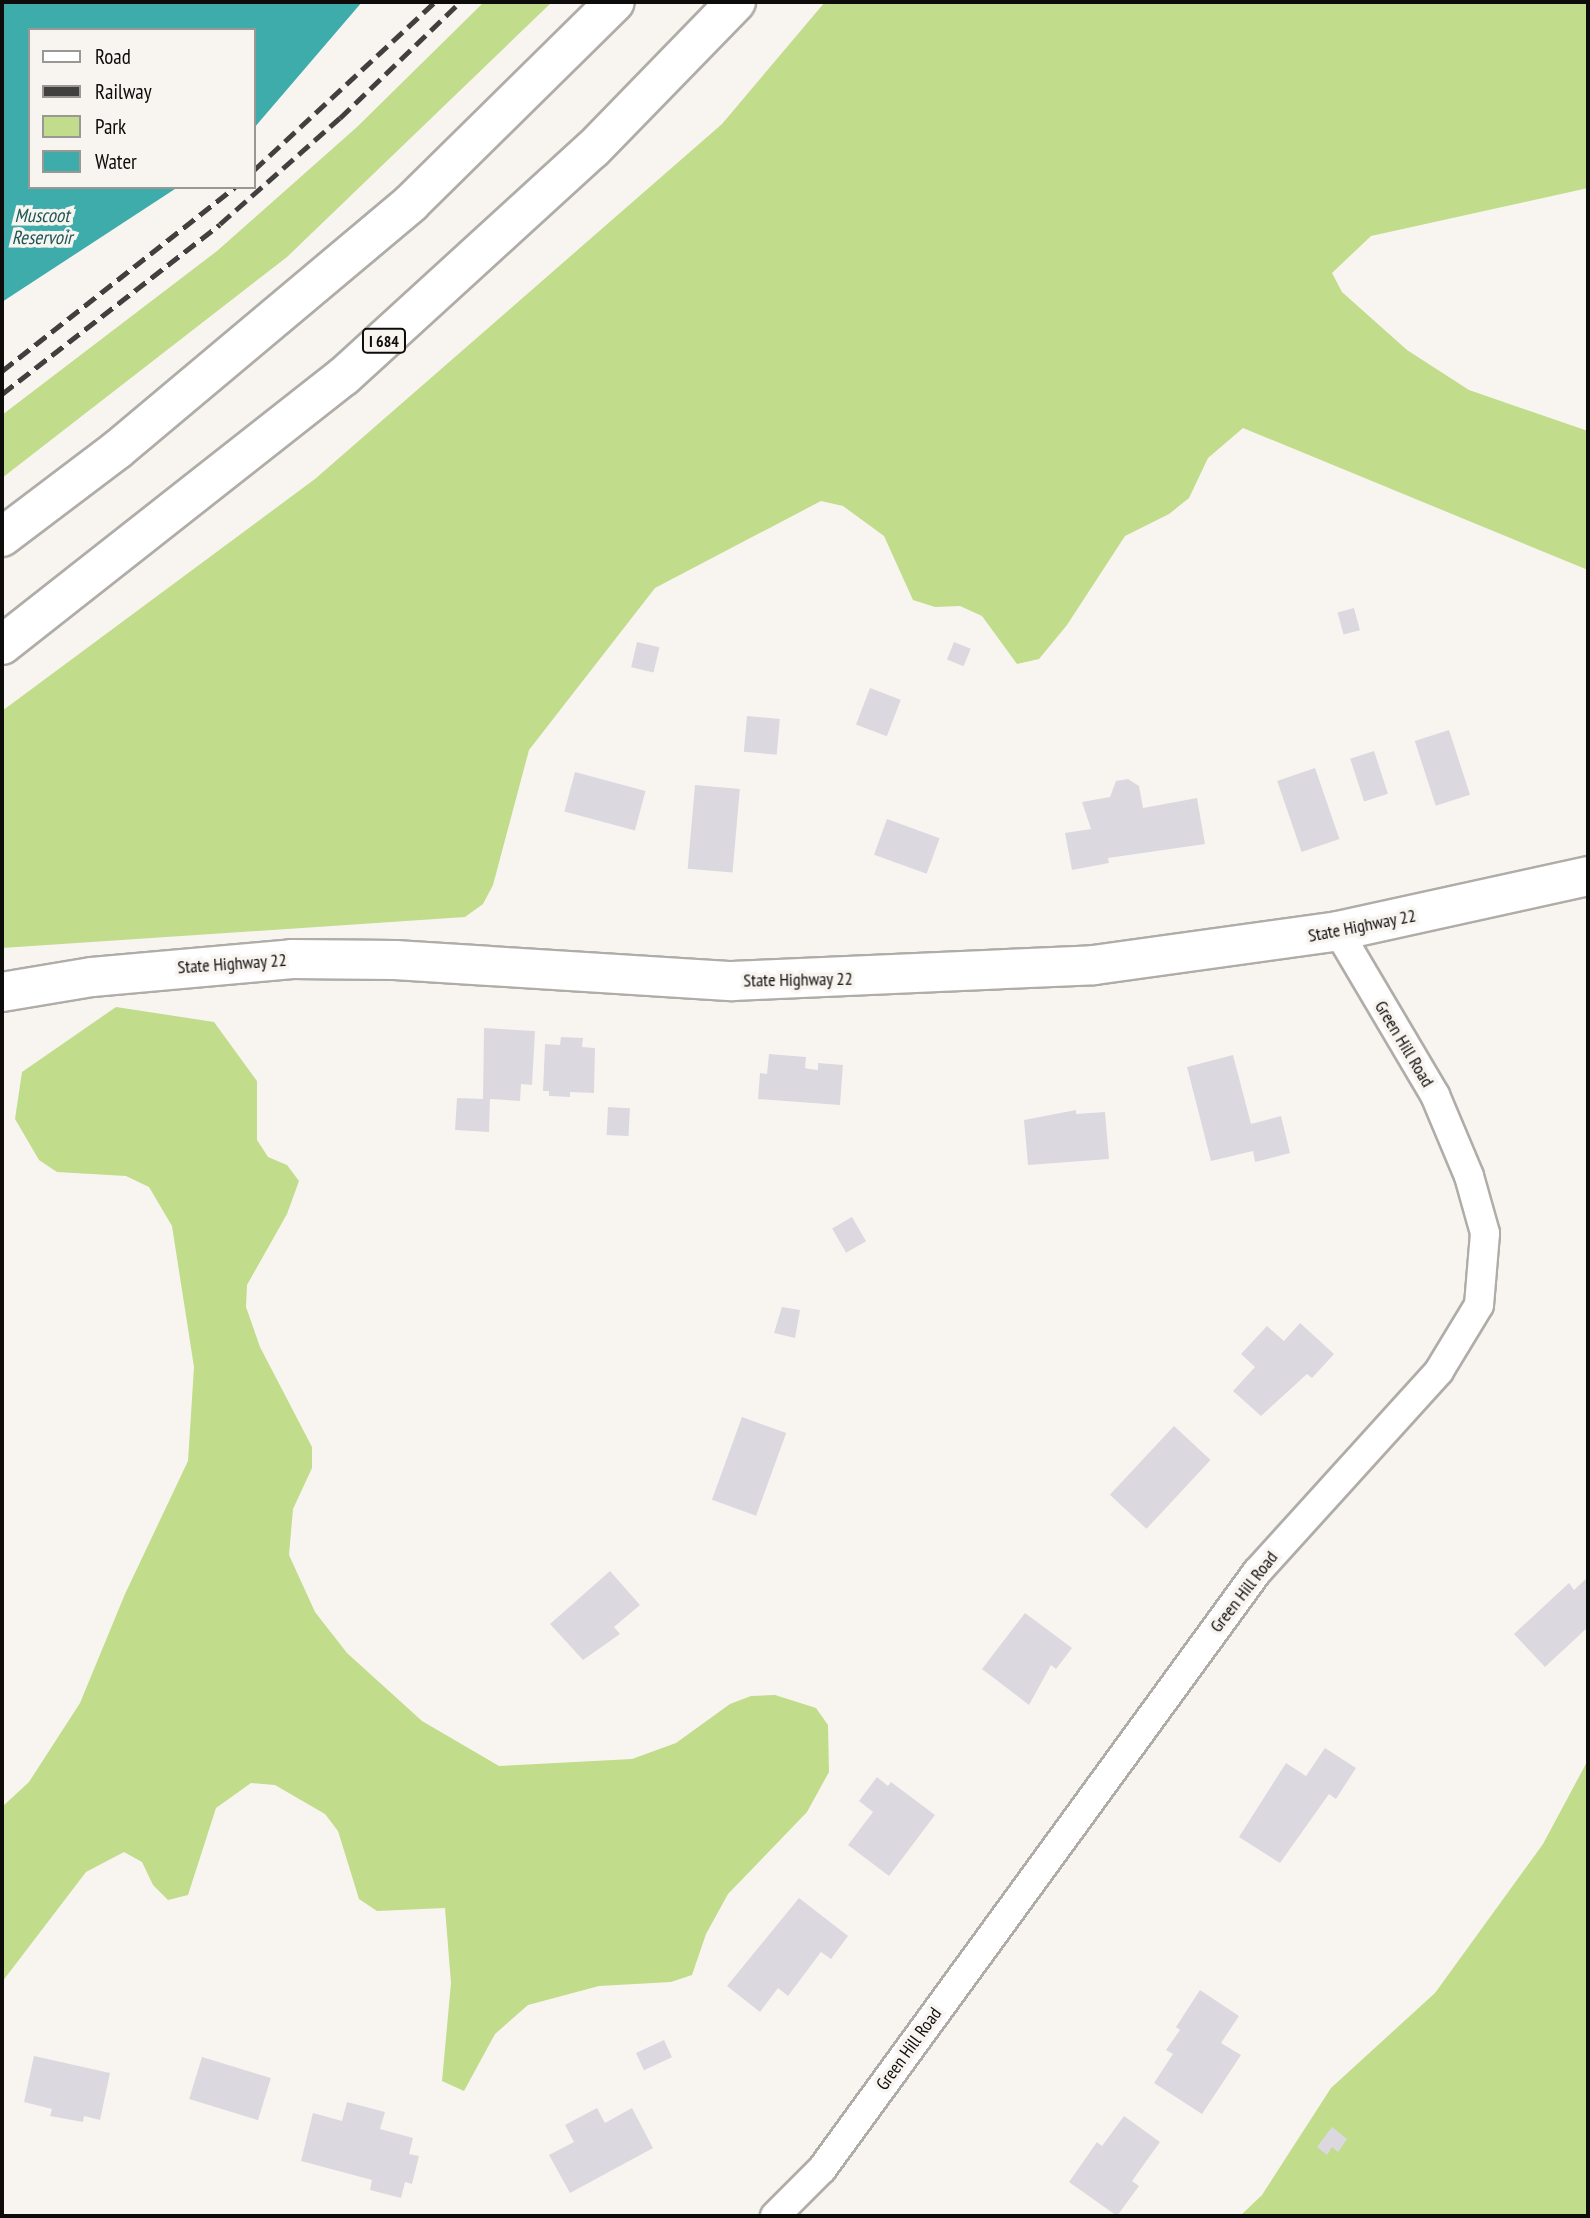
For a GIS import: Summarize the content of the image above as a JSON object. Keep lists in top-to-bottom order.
{
  "streets": {
    "main road": ["I 684", "State Highway 22"],
    "street": ["Green Hill Road"]
  },
  "crossings": [
    ["State Highway 22", "Green Hill Road"]
  ],
  "water": ["Muscoot Reservoir"],
  "legend": [
    "Road",
    "Railway",
    "Park",
    "Water"
  ]
}
